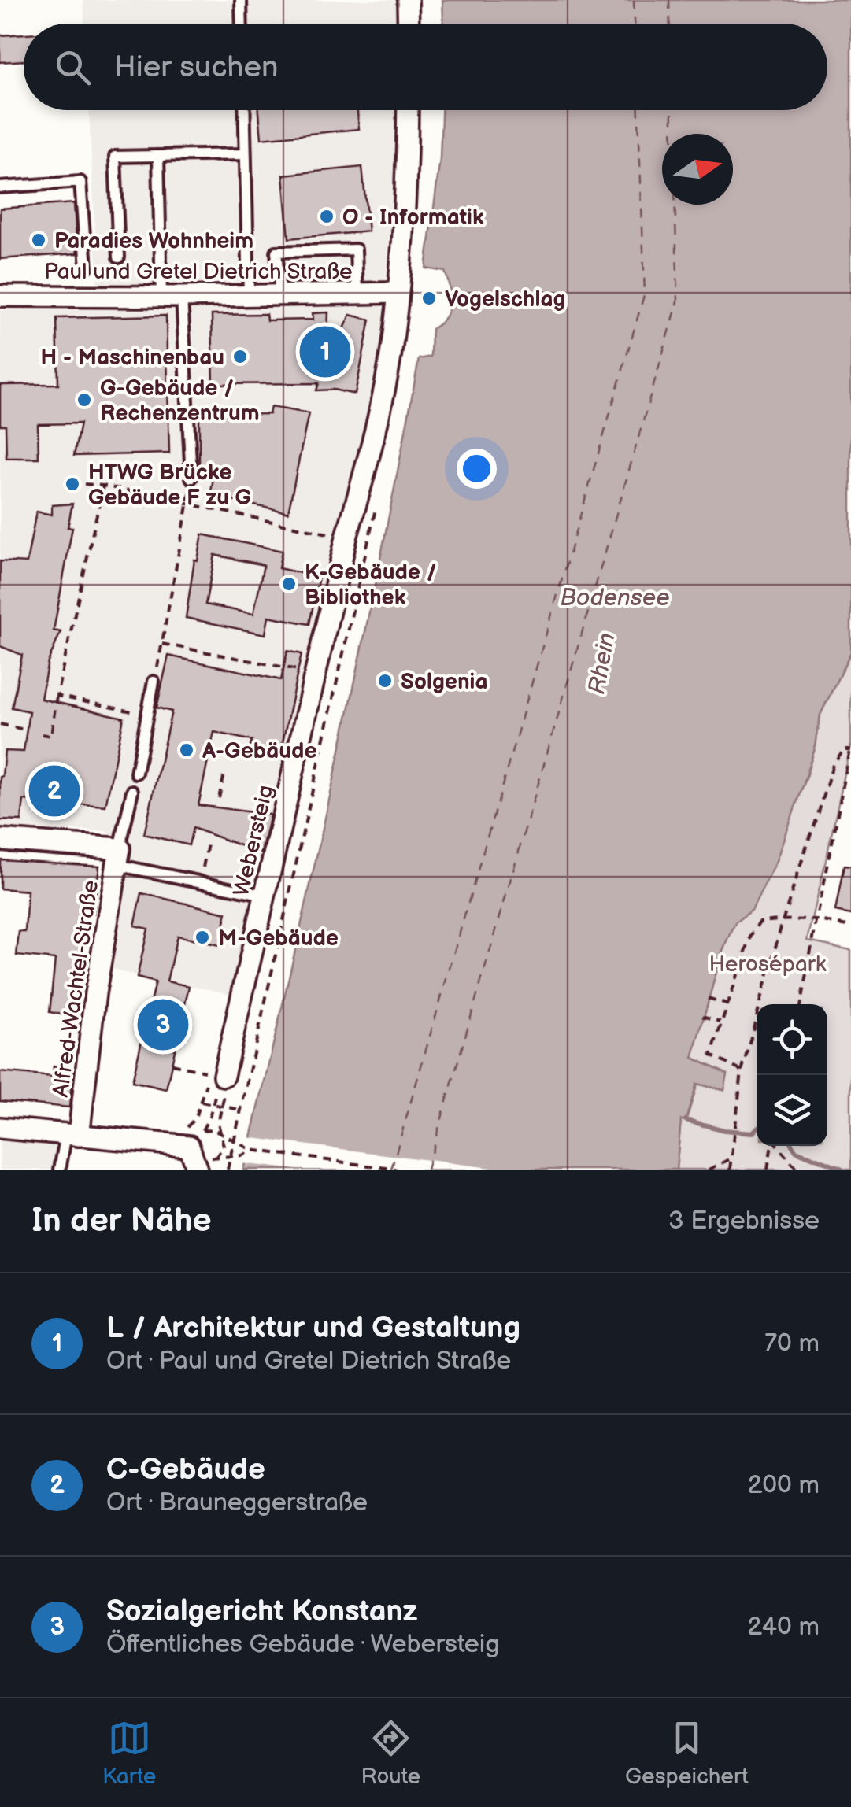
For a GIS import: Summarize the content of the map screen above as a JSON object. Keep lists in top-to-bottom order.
{
  "streets": {
    "street": ["Paul und Gretel Dietrich Straße", "Webersteig", "Alfred-Wachtel-Straße"]
  },
  "crossings": [
    ["Paul und Gretel Dietrich Straße", "Webersteig"]
  ],
  "water": ["Bodensee", "Rhein"],
  "parks": ["Herosépark"],
  "places": [
    "O - Informatik",
    "Paradies Wohnheim",
    "Vogelschlag",
    "H - Maschinenbau",
    "G-Gebäude / Rechenzentrum",
    "HTWG Brücke Gebäude F zu G",
    "K-Gebäude / Bibliothek",
    "Solgenia",
    "A-Gebäude",
    "M-Gebäude"
  ],
  "north": "right",
  "page": {
    "search": "Hier suchen",
    "pins": ["1", "2", "3"],
    "heading": ["In der Nähe", "3 Ergebnisse"],
    "list": [
      {
        "mark": "1",
        "name": "L / Architektur und Gestaltung",
        "note": "Ort · Paul und Gretel Dietrich Straße",
        "value": "70 m"
      },
      {
        "mark": "2",
        "name": "C-Gebäude",
        "note": "Ort · Brauneggerstraße",
        "value": "200 m"
      },
      {
        "mark": "3",
        "name": "Sozialgericht Konstanz",
        "note": "Öffentliches Gebäude · Webersteig",
        "value": "240 m"
      }
    ],
    "nav": ["Karte", "Route", "Gespeichert"]
  }
}
